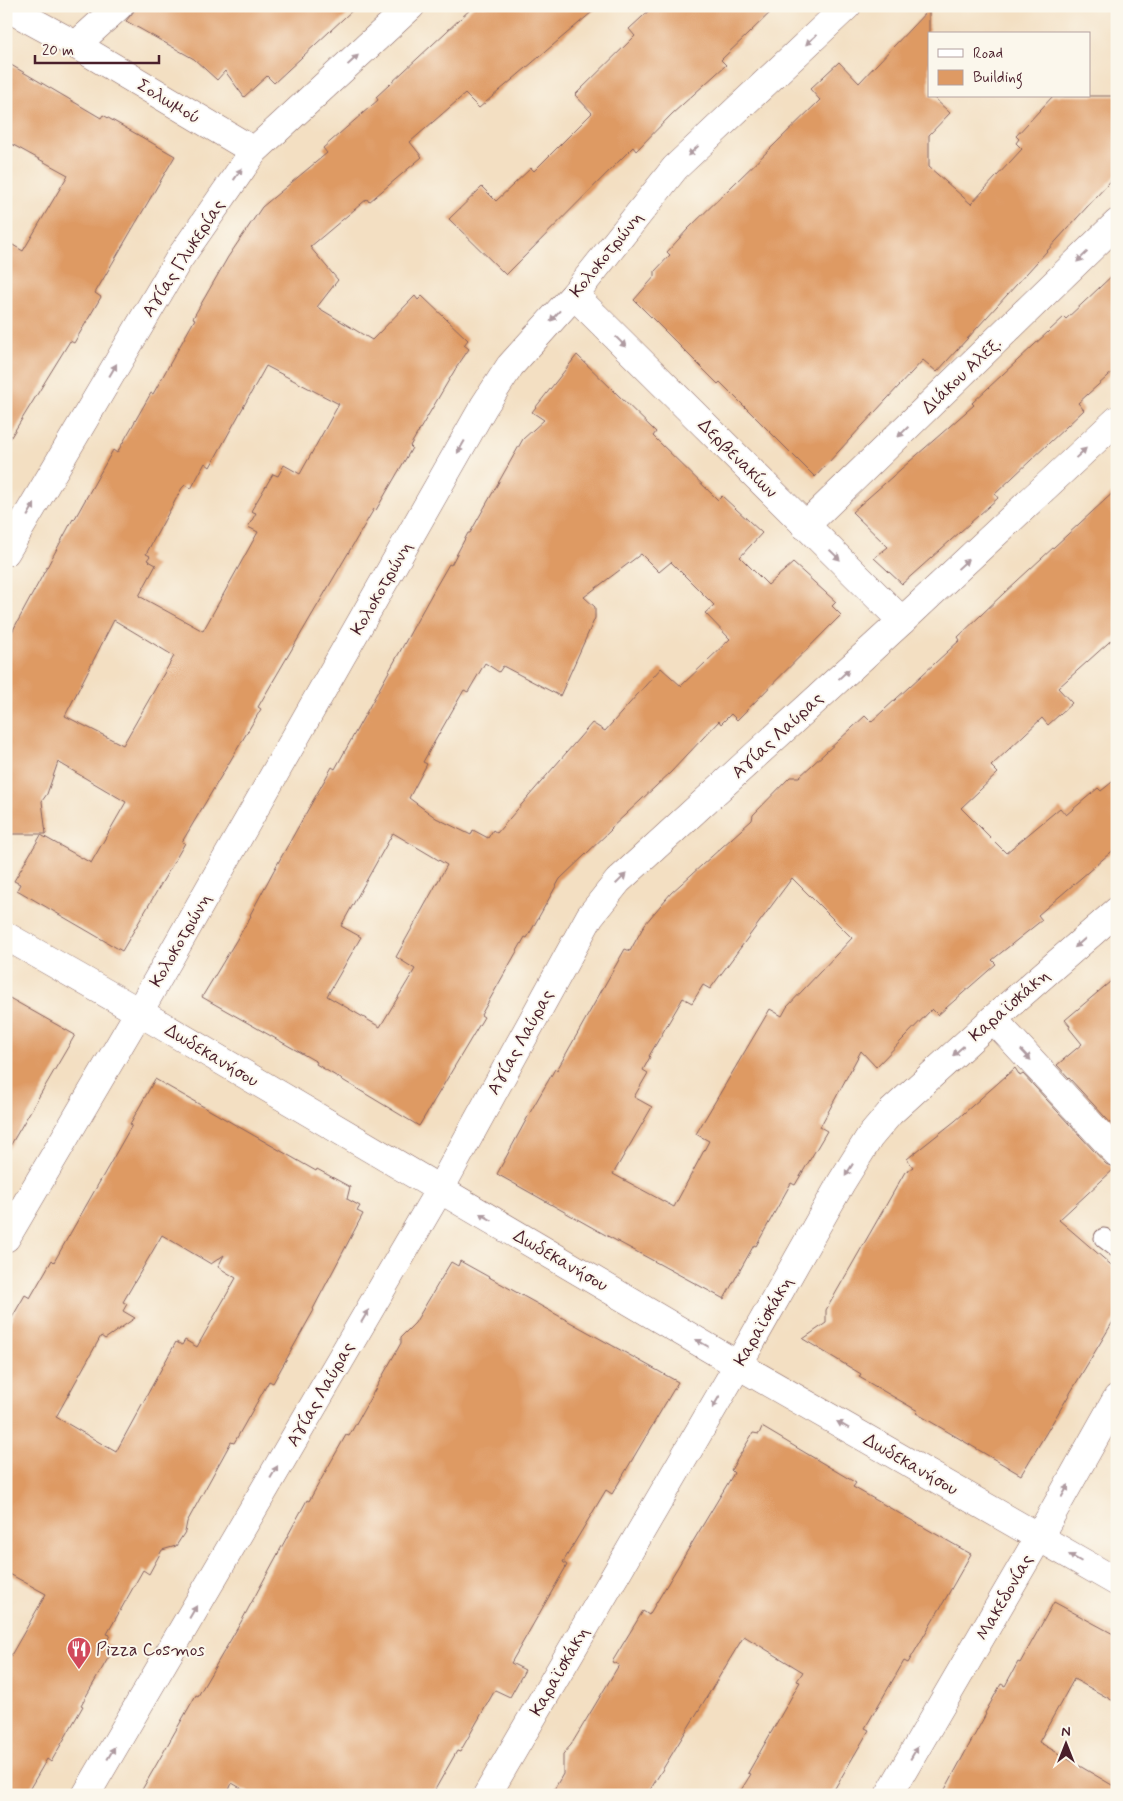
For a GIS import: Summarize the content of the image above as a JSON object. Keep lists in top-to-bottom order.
{
  "streets": {
    "street": [
      "Σολωμού",
      "Κολοκοτρώνη",
      "Αγίας Γλυκερίας",
      "Διάκου Αλεξ.",
      "Δερβενακίων",
      "Αγίας Λαύρας",
      "Καραϊσκάκη",
      "Δωδεκανήσου",
      "Μακεδονίας"
    ]
  },
  "crossings": [
    ["Σολωμού", "Αγίας Γλυκερίας"],
    ["Κολοκοτρώνη", "Δερβενακίων"],
    ["Κολοκοτρώνη", "Δωδεκανήσου"],
    ["Διάκου Αλεξ.", "Δερβενακίων"],
    ["Δερβενακίων", "Αγίας Λαύρας"],
    ["Αγίας Λαύρας", "Δωδεκανήσου"],
    ["Καραϊσκάκη", "Δωδεκανήσου"],
    ["Δωδεκανήσου", "Μακεδονίας"]
  ],
  "one_way": [
    "Κολοκοτρώνη",
    "Αγίας Γλυκερίας",
    "Διάκου Αλεξ.",
    "Δερβενακίων",
    "Αγίας Λαύρας",
    "Καραϊσκάκη",
    "Δωδεκανήσου",
    "Μακεδονίας"
  ],
  "places": {
    "restaurant": ["Pizza Cosmos"]
  },
  "legend": ["Road", "Building"],
  "scale_bar": "20 m",
  "north": "top"
}
